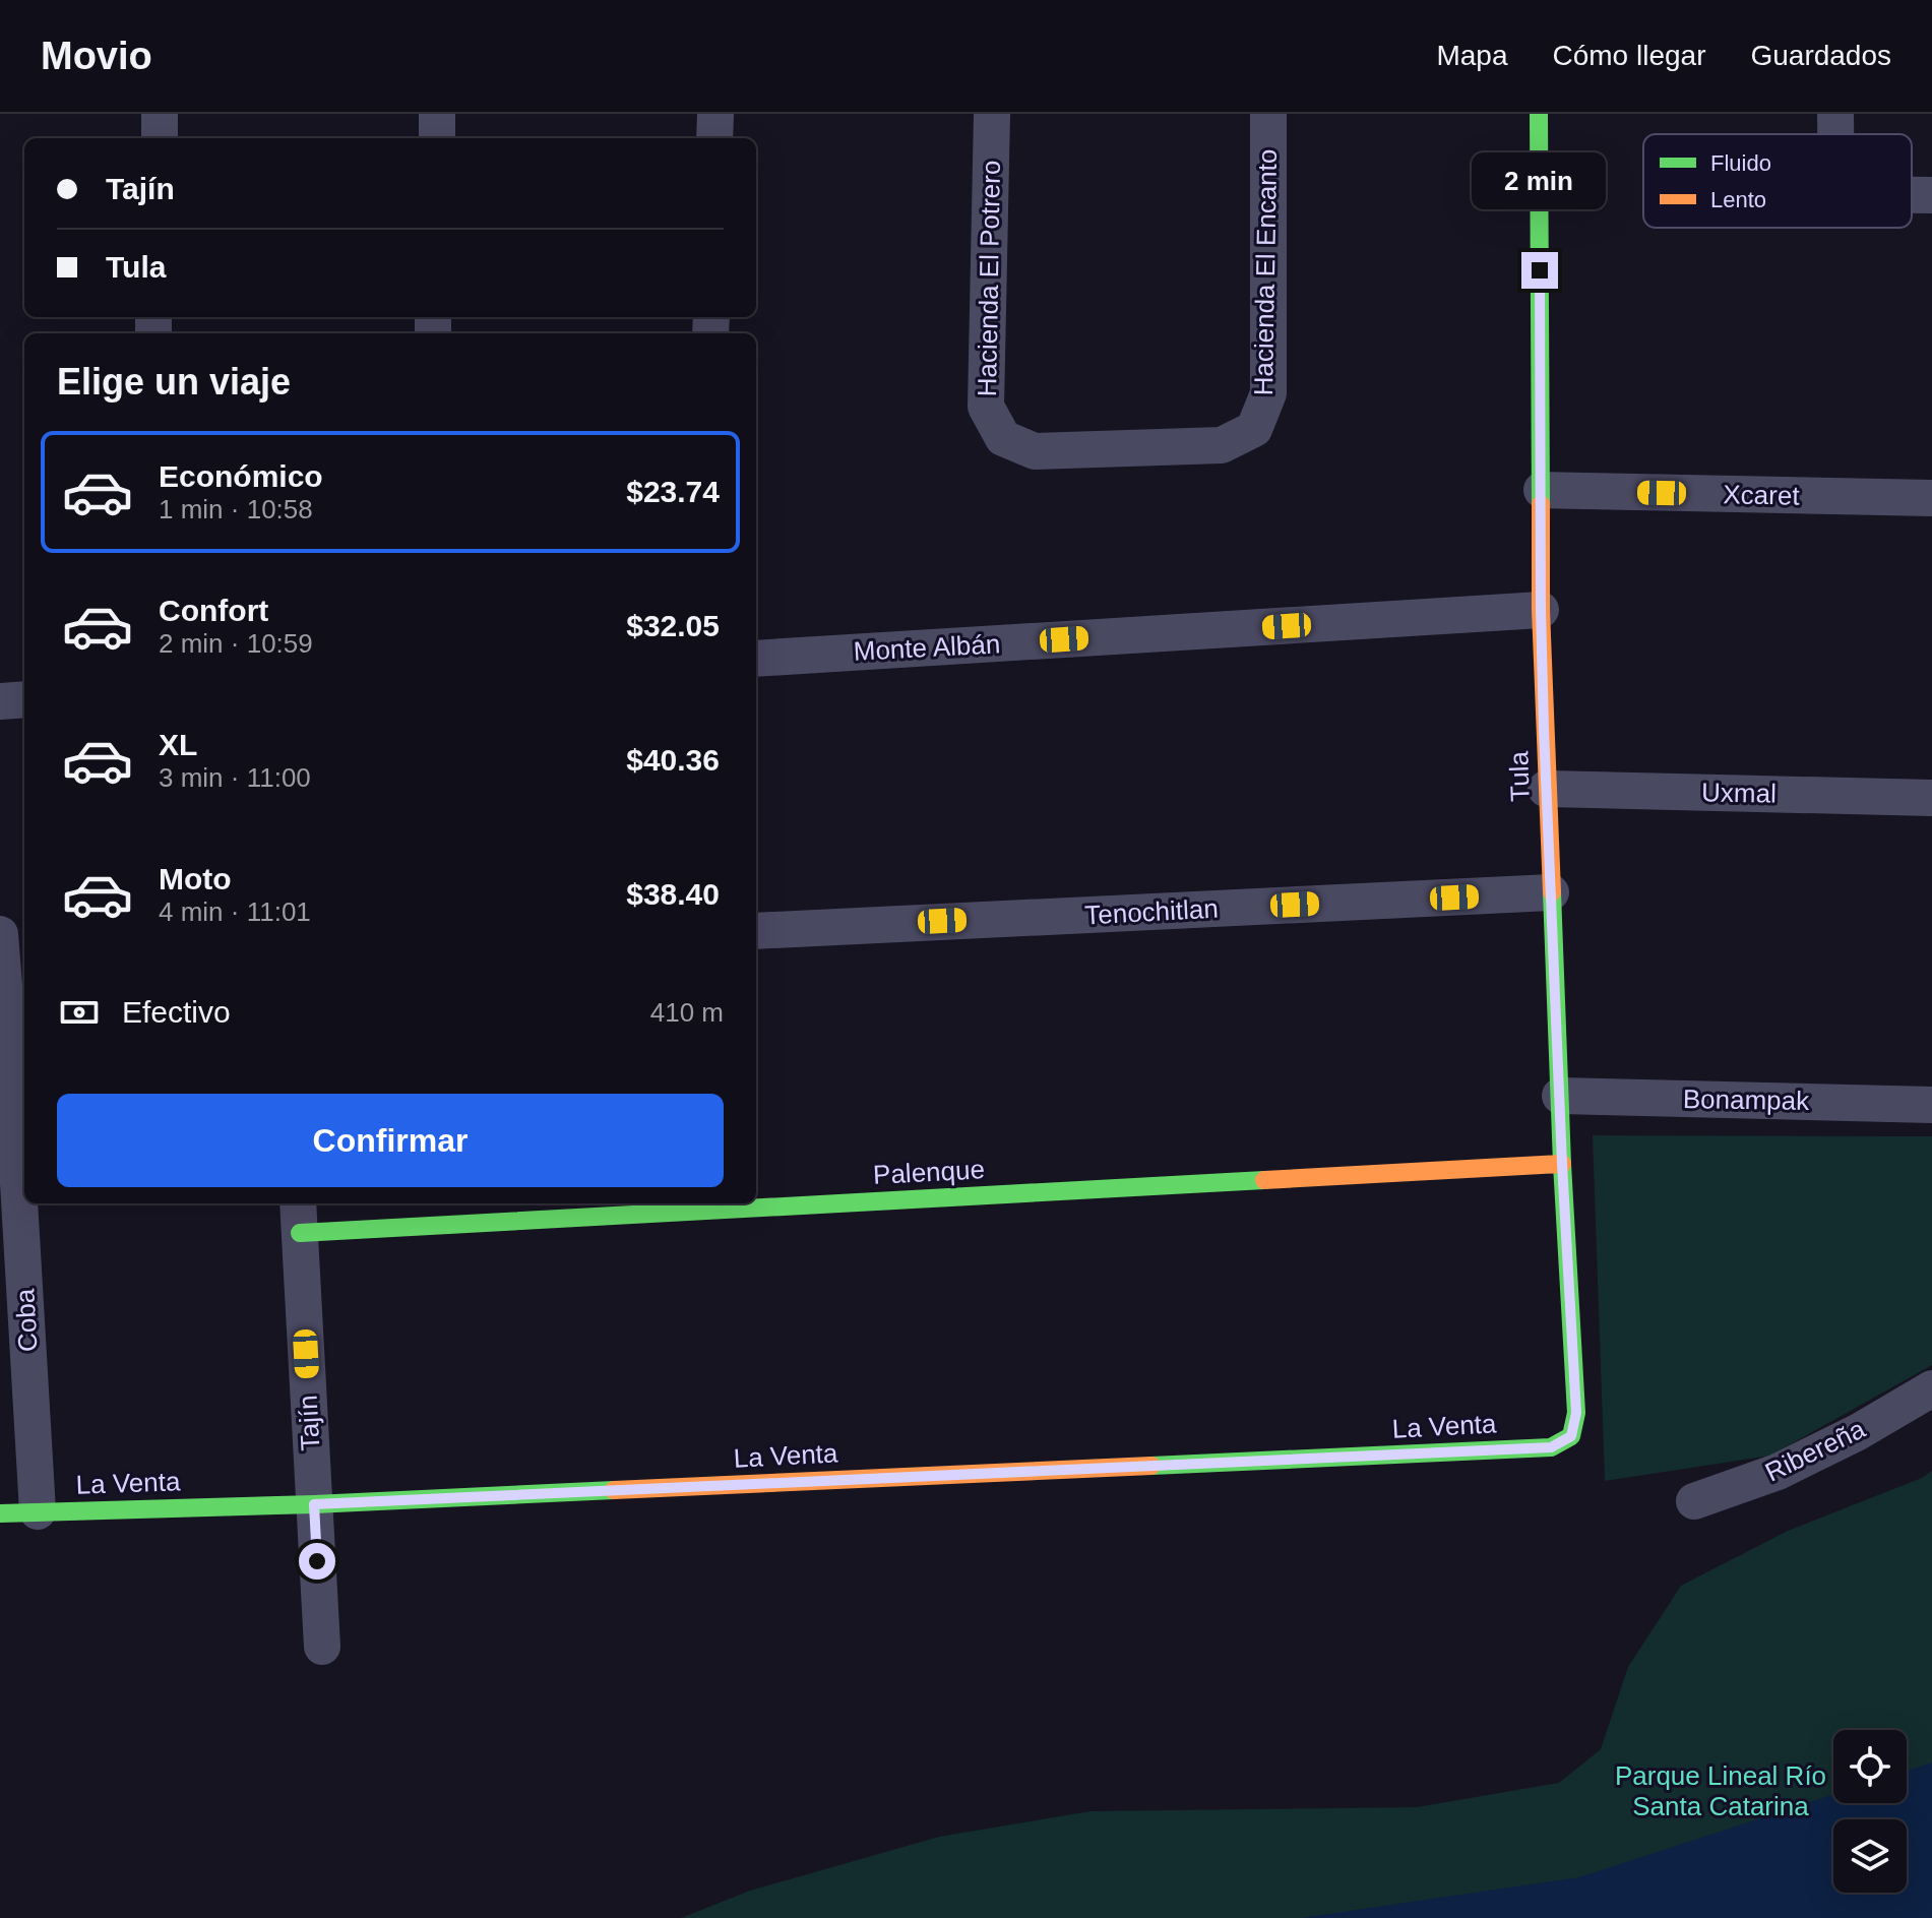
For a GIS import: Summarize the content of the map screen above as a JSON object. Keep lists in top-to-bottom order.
{
  "streets": {
    "street": [
      "Hacienda El Encanto",
      "Hacienda El Potrero",
      "Xcaret",
      "Monte Albán",
      "Tula",
      "Uxmal",
      "Tenochitlan",
      "Bonampak",
      "Palenque",
      "Coba",
      "Tajín",
      "La Venta",
      "Ribereña"
    ]
  },
  "crossings": [
    ["Hacienda El Encanto", "Hacienda El Potrero"],
    ["Xcaret", "Tula"],
    ["Monte Albán", "Tula"],
    ["Tula", "Uxmal"],
    ["Tula", "Tenochitlan"],
    ["Tula", "Bonampak"],
    ["Tula", "Palenque"],
    ["Tula", "La Venta"],
    ["Palenque", "Tajín"],
    ["Coba", "La Venta"],
    ["Tajín", "La Venta"]
  ],
  "parks": ["Parque Lineal Río Santa Catarina"],
  "legend": ["Fluido", "Lento"],
  "page": {
    "header": "Movio",
    "nav": ["Mapa", "Cómo llegar", "Guardados"],
    "banner": ["Tajín", "Tula"],
    "bubble": "2 min",
    "heading": "Elige un viaje",
    "list": [
      {
        "name": "Económico",
        "note": "1 min · 10:58",
        "value": "$23.74"
      },
      {
        "name": "Confort",
        "note": "2 min · 10:59",
        "value": "$32.05"
      },
      {
        "name": "XL",
        "note": "3 min · 11:00",
        "value": "$40.36"
      },
      {
        "name": "Moto",
        "note": "4 min · 11:01",
        "value": "$38.40"
      }
    ],
    "pay": ["Efectivo", "410 m"],
    "buttons": "Confirmar"
  }
}
